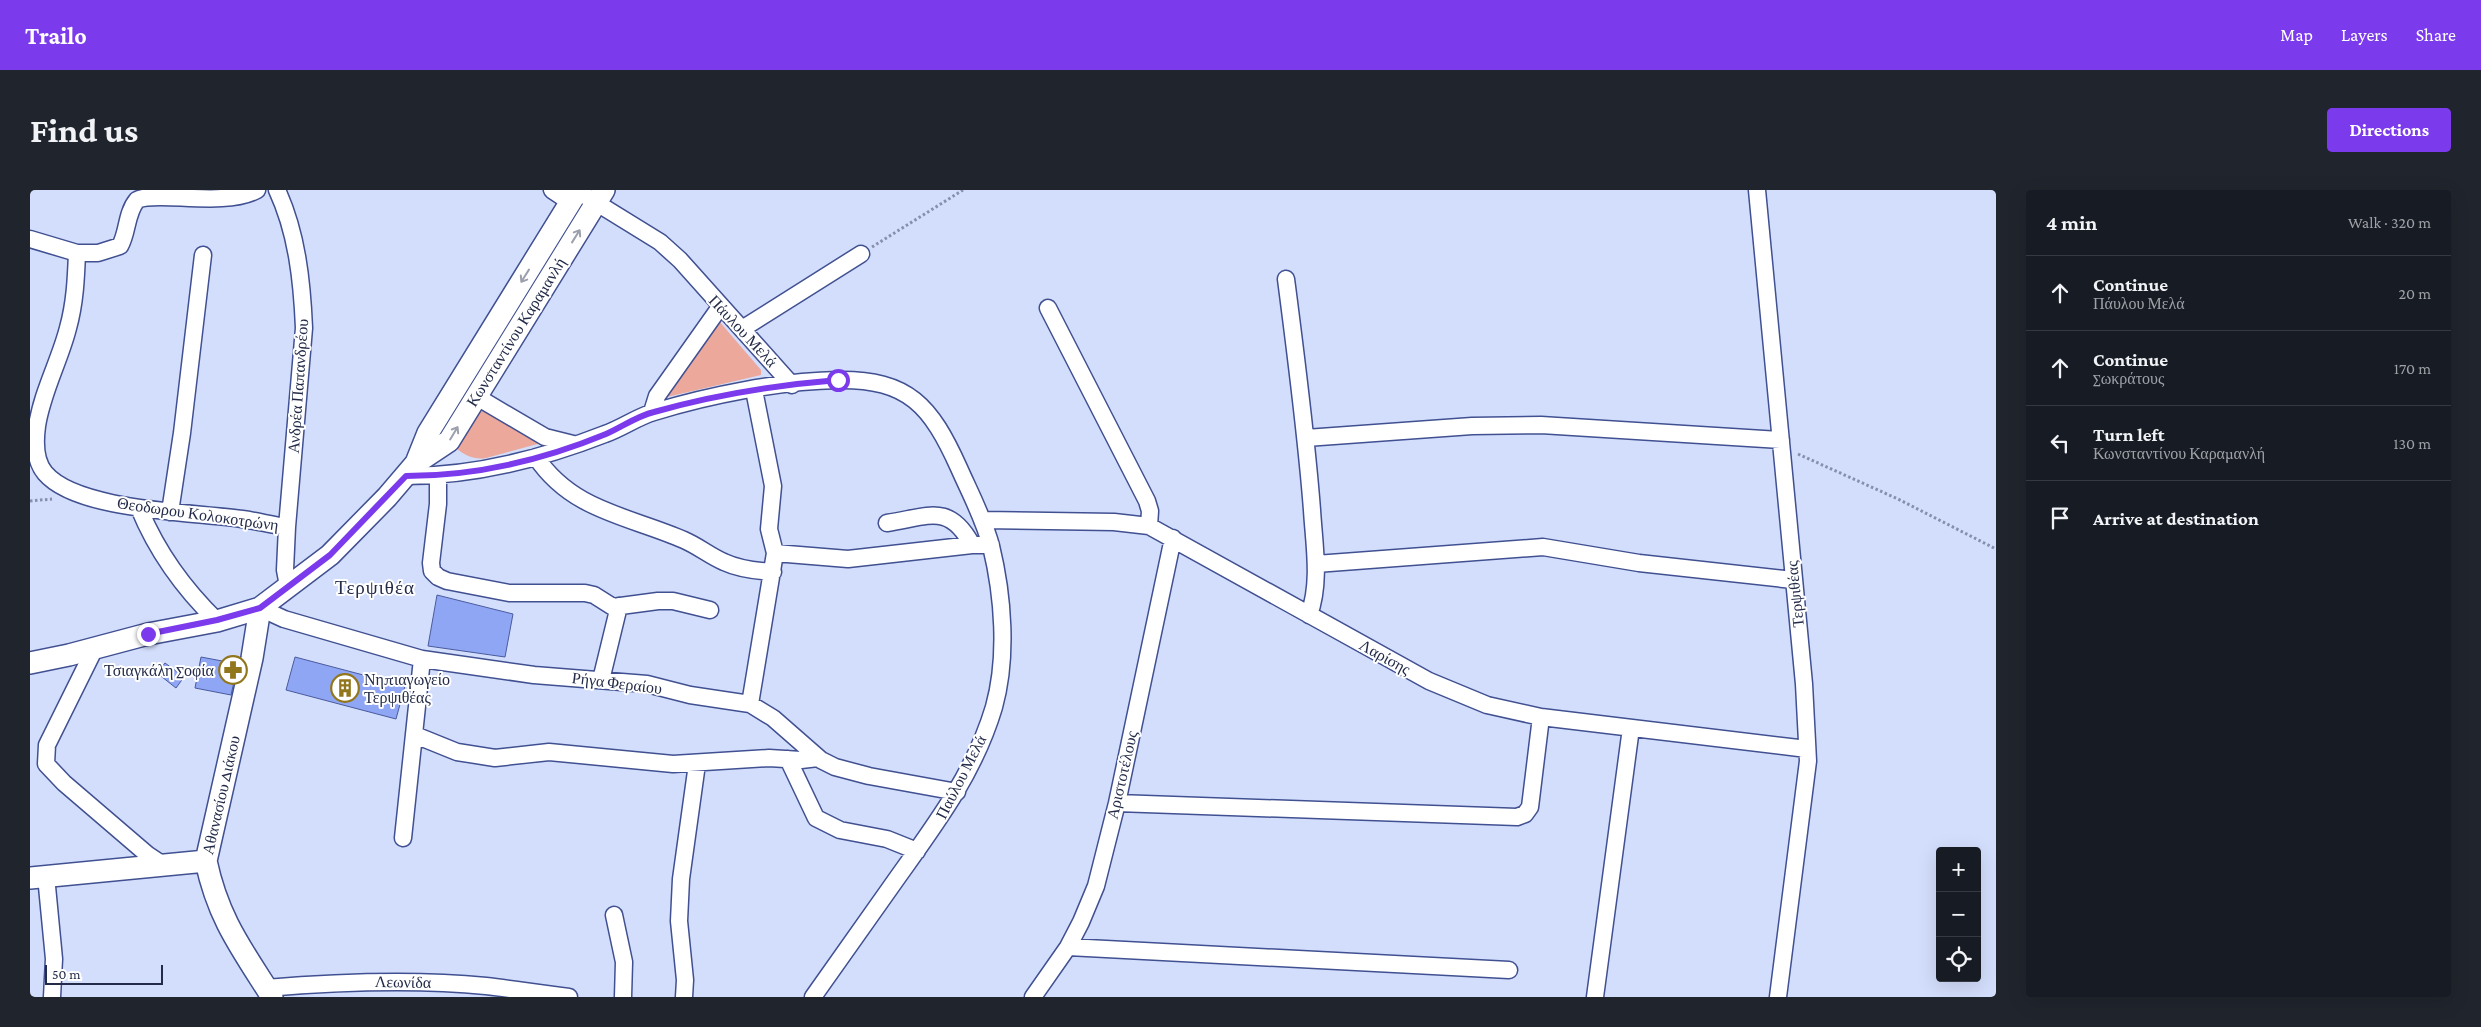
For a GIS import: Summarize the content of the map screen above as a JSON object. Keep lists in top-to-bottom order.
{
  "streets": {
    "street": [
      "Πάυλου Μελά",
      "Κωνσταντίνου Καραμανλή",
      "Ανδρέα Παπανδρέου",
      "Θεοδωρου Κολοκοτρώνη",
      "Τερψιθέας",
      "Λαρίσης",
      "Ρήγα Φεραίου",
      "Αριστοτέλους",
      "Παύλου Μελά",
      "Αθανασίου Διάκου",
      "Λεωνίδα"
    ]
  },
  "crossings": [
    ["Πάυλου Μελά", "Κωνσταντίνου Καραμανλή"],
    ["Κωνσταντίνου Καραμανλή", "Ανδρέα Παπανδρέου"],
    ["Κωνσταντίνου Καραμανλή", "Ρήγα Φεραίου"],
    ["Κωνσταντίνου Καραμανλή", "Αθανασίου Διάκου"],
    ["Ανδρέα Παπανδρέου", "Θεοδωρου Κολοκοτρώνη"],
    ["Τερψιθέας", "Λαρίσης"],
    ["Λαρίσης", "Αριστοτέλους"],
    ["Λαρίσης", "Παύλου Μελά"],
    ["Ρήγα Φεραίου", "Παύλου Μελά"],
    ["Ρήγα Φεραίου", "Αθανασίου Διάκου"],
    ["Αθανασίου Διάκου", "Λεωνίδα"]
  ],
  "districts": ["Τερψιθέα"],
  "places": {
    "pharmacy": ["Τσιαγκάλη Σοφία"],
    "building": ["Νηπιαγωγείο Τερψιθέας"]
  },
  "scale_bar": "50 m",
  "page": {
    "header": "Trailo",
    "nav": ["Map", "Layers", "Share"],
    "buttons": "Directions",
    "title": "Find us",
    "heading": ["4 min", "Walk · 320 m"],
    "list": [
      ["Continue", "Πάυλου Μελά", "20 m"],
      ["Continue", "Σωκράτους", "170 m"],
      ["Turn left", "Κωνσταντίνου Καραμανλή", "130 m"],
      "Arrive at destination"
    ],
    "map_buttons": ["+", "−"],
    "scale": "50 m"
  }
}
